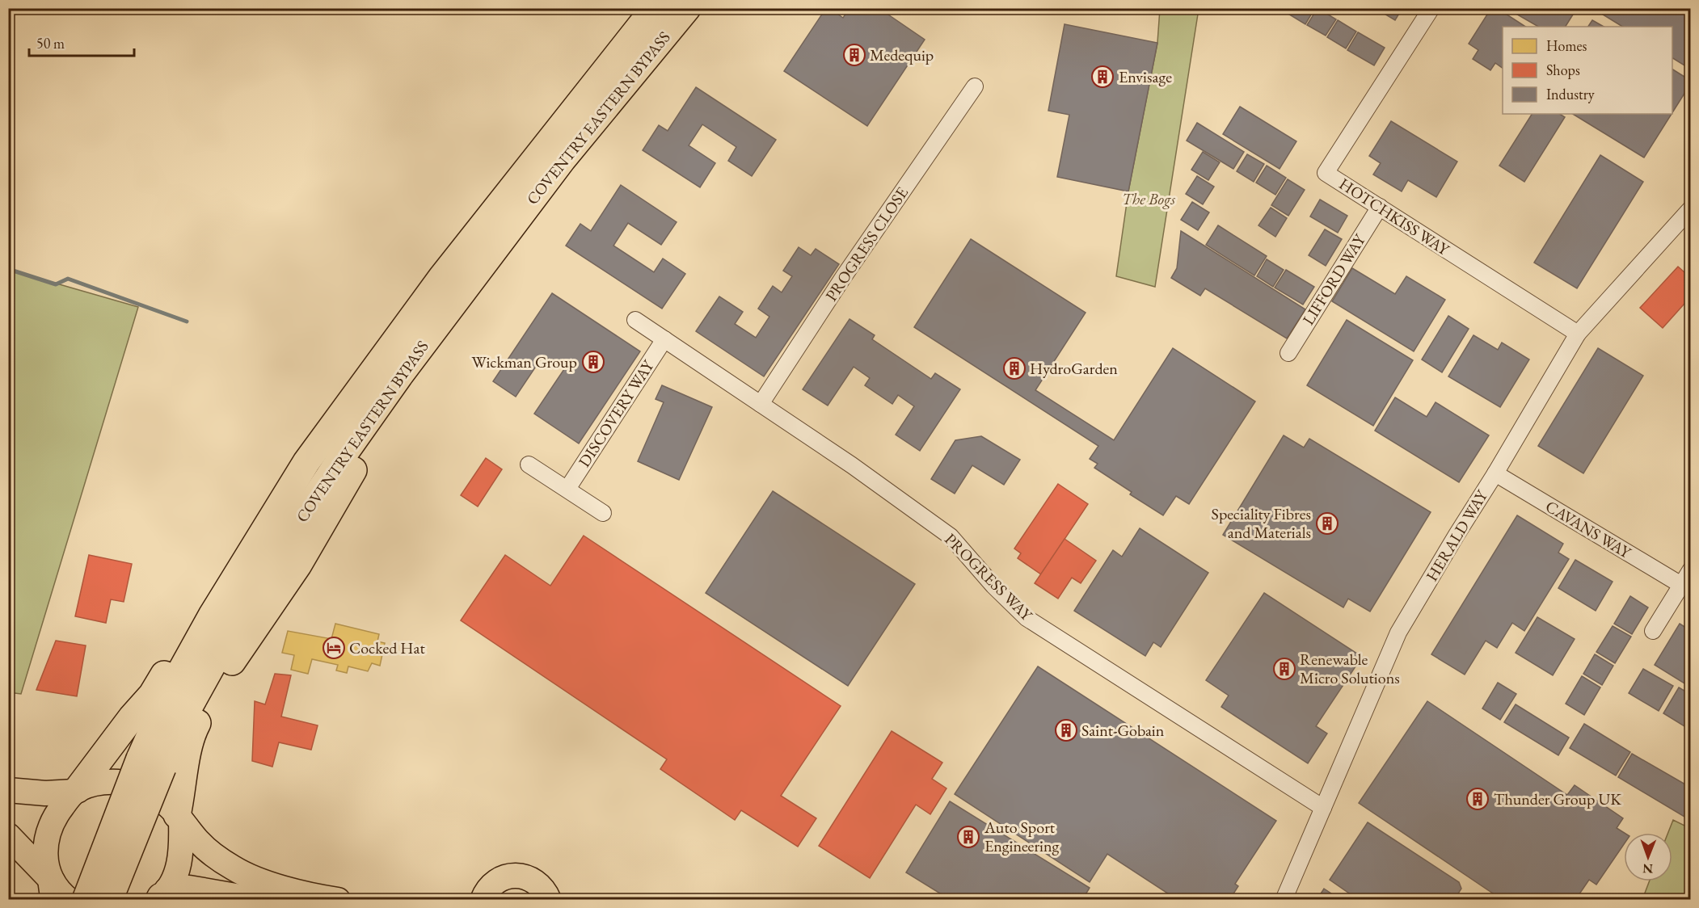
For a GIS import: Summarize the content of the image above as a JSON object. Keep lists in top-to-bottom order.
{
  "streets": {
    "highway": ["COVENTRY EASTERN BYPASS"],
    "street": [
      "HOTCHKISS WAY",
      "PROGRESS CLOSE",
      "LIFFORD WAY",
      "DISCOVERY WAY",
      "CAVANS WAY",
      "HERALD WAY",
      "PROGRESS WAY"
    ]
  },
  "crossings": [
    ["HOTCHKISS WAY", "LIFFORD WAY"],
    ["HOTCHKISS WAY", "HERALD WAY"],
    ["PROGRESS CLOSE", "PROGRESS WAY"],
    ["DISCOVERY WAY", "PROGRESS WAY"],
    ["CAVANS WAY", "HERALD WAY"],
    ["HERALD WAY", "PROGRESS WAY"]
  ],
  "parks": ["The Bogs"],
  "places": {
    "building": [
      "Medequip",
      "Envisage",
      "Wickman Group",
      "HydroGarden",
      "Speciality Fibres and Materials",
      "Renewable Micro Solutions",
      "Saint-Gobain",
      "Thunder Group UK",
      "Auto Sport Engineering"
    ],
    "hotel": ["Cocked Hat"]
  },
  "legend": ["Homes", "Shops", "Industry"],
  "scale_bar": "50 m",
  "north": "bottom"
}
